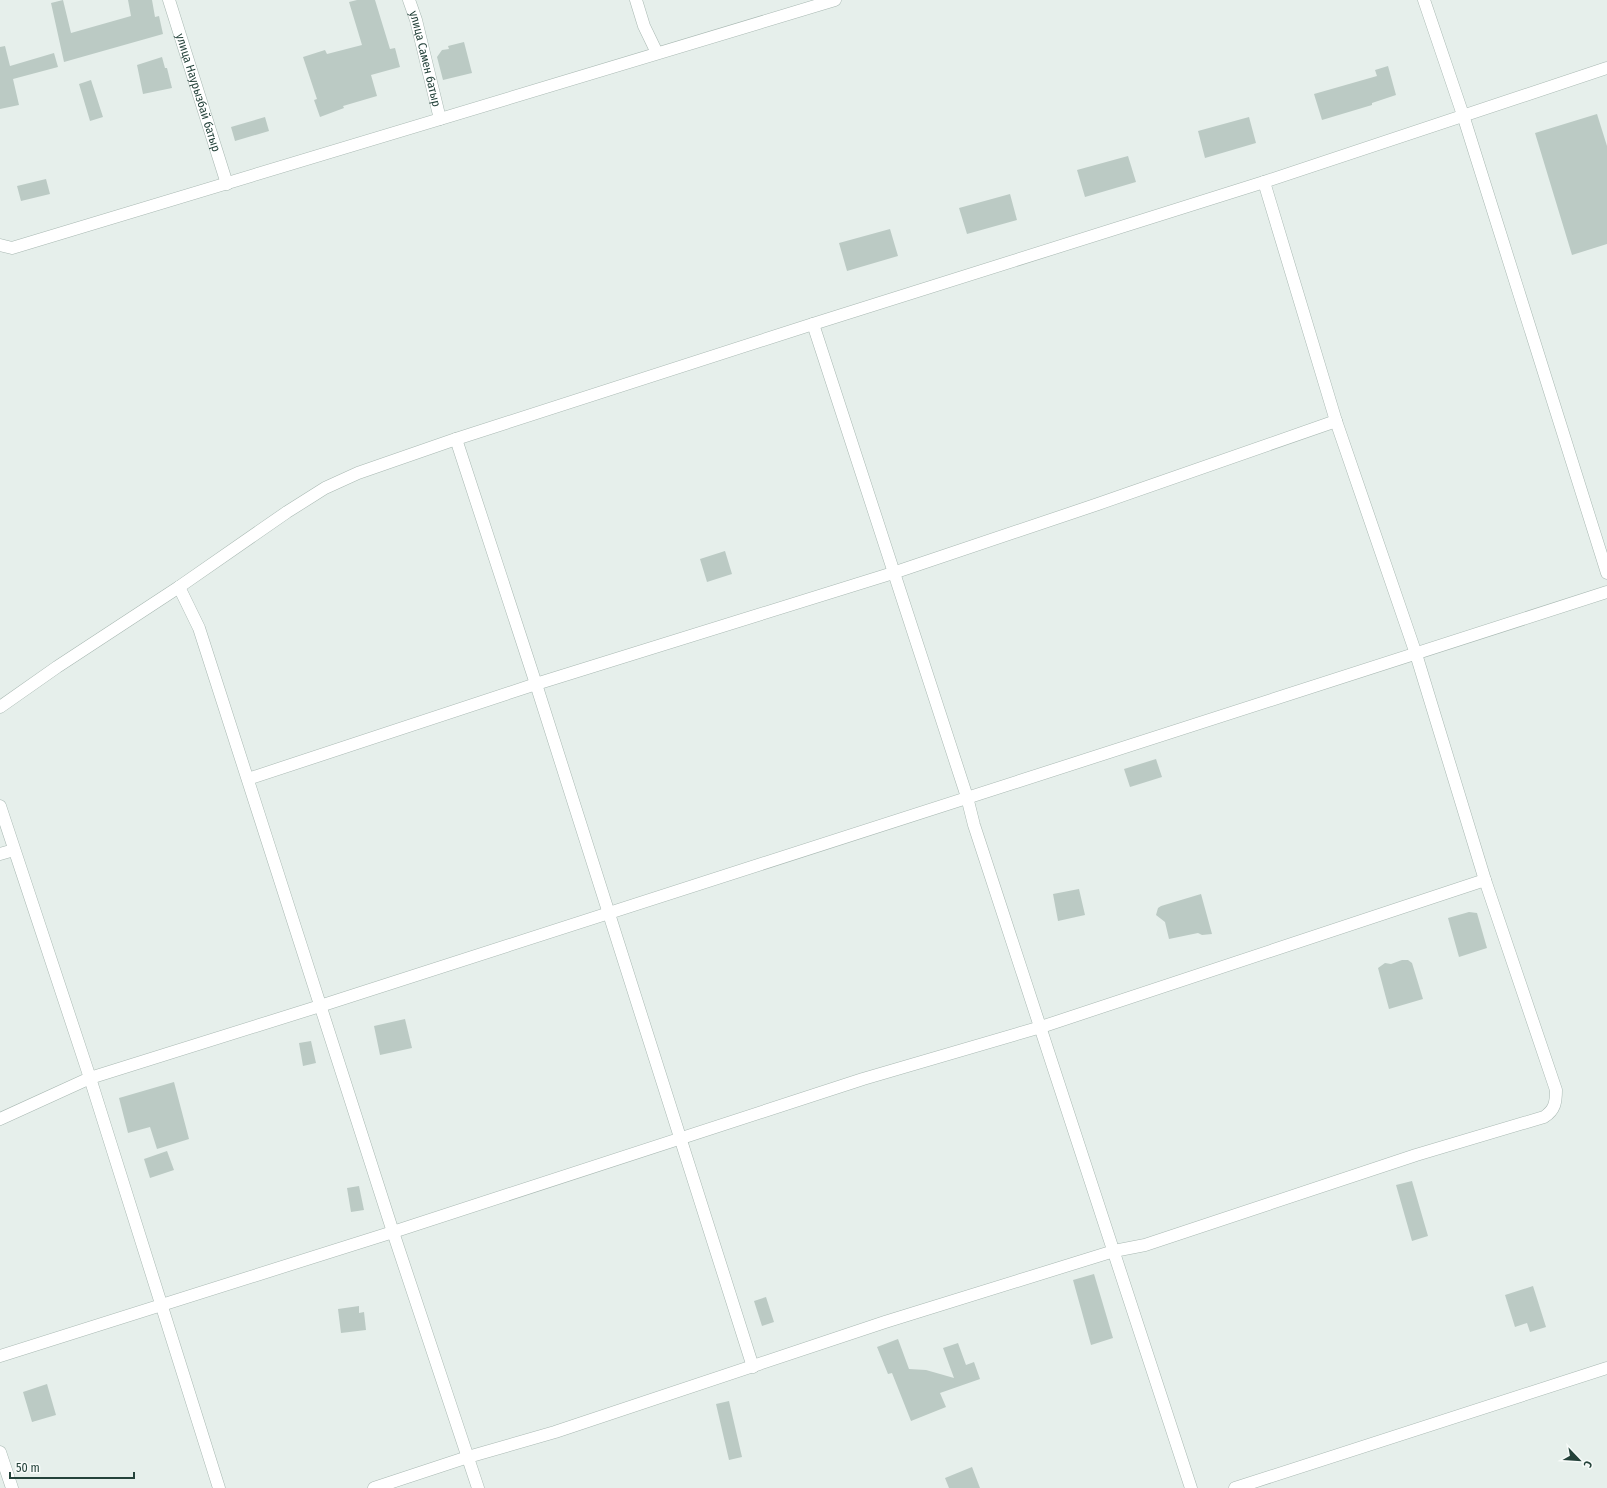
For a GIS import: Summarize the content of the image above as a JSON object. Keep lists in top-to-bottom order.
{
  "streets": {
    "street": ["улица Самен батыр", "улица Наурызбай батыр"]
  },
  "scale_bar": "50 m",
  "north": "bottom right"
}
